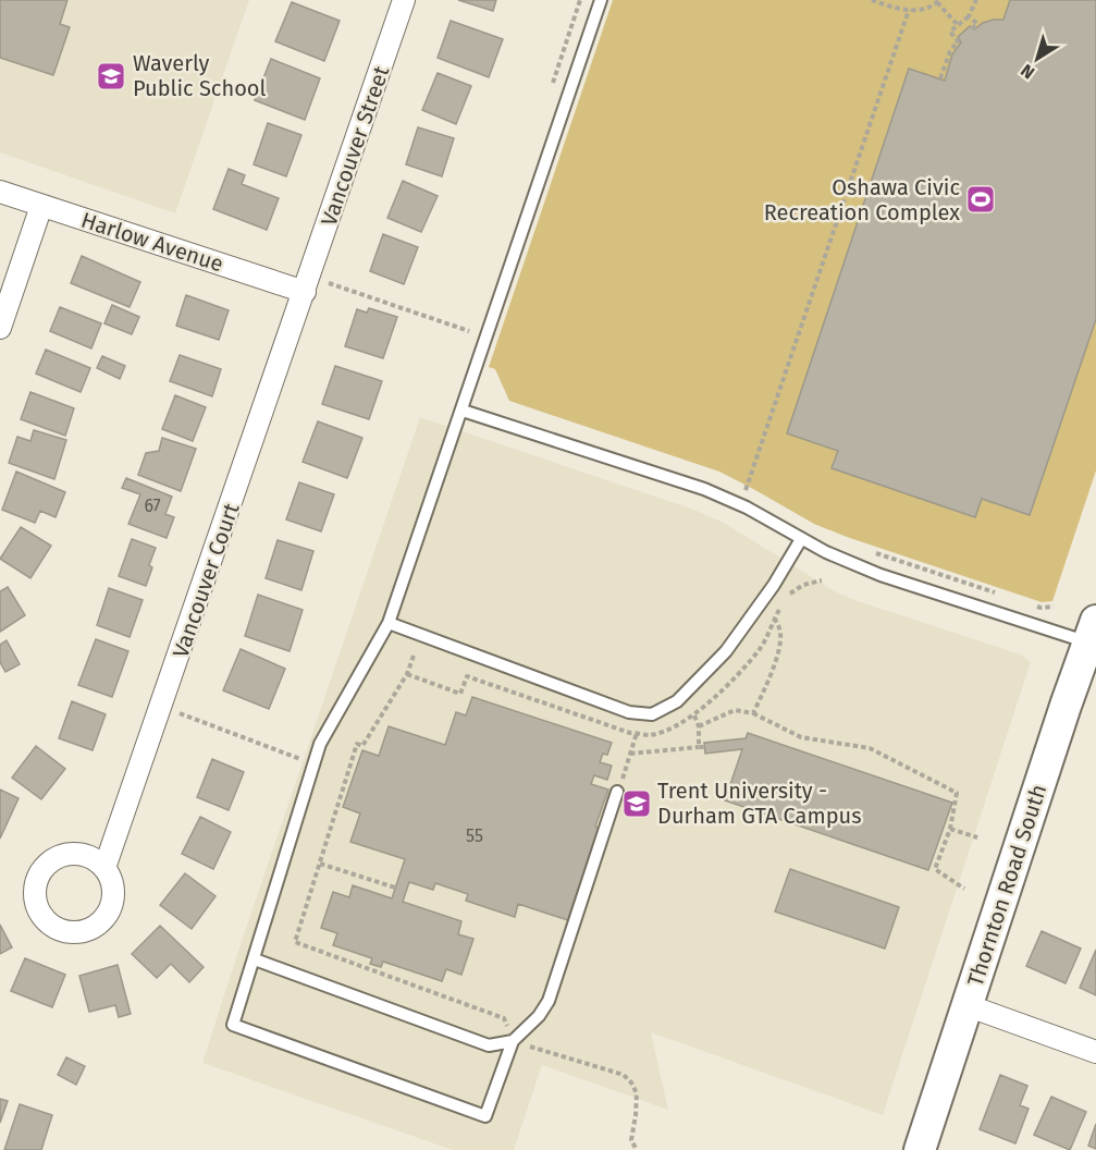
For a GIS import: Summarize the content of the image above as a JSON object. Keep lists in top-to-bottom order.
{
  "streets": {
    "main road": ["Thornton Road South"],
    "street": ["Vancouver Street", "Harlow Avenue", "Vancouver Court"]
  },
  "crossings": [
    ["Vancouver Street", "Harlow Avenue"],
    ["Vancouver Street", "Vancouver Court"],
    ["Harlow Avenue", "Vancouver Court"]
  ],
  "places": {
    "school or university": ["Waverly Public School", "Trent University - Durham GTA Campus"],
    "sports": ["Oshawa Civic Recreation Complex"]
  },
  "house_numbers": ["67", "55"],
  "north": "bottom left"
}
